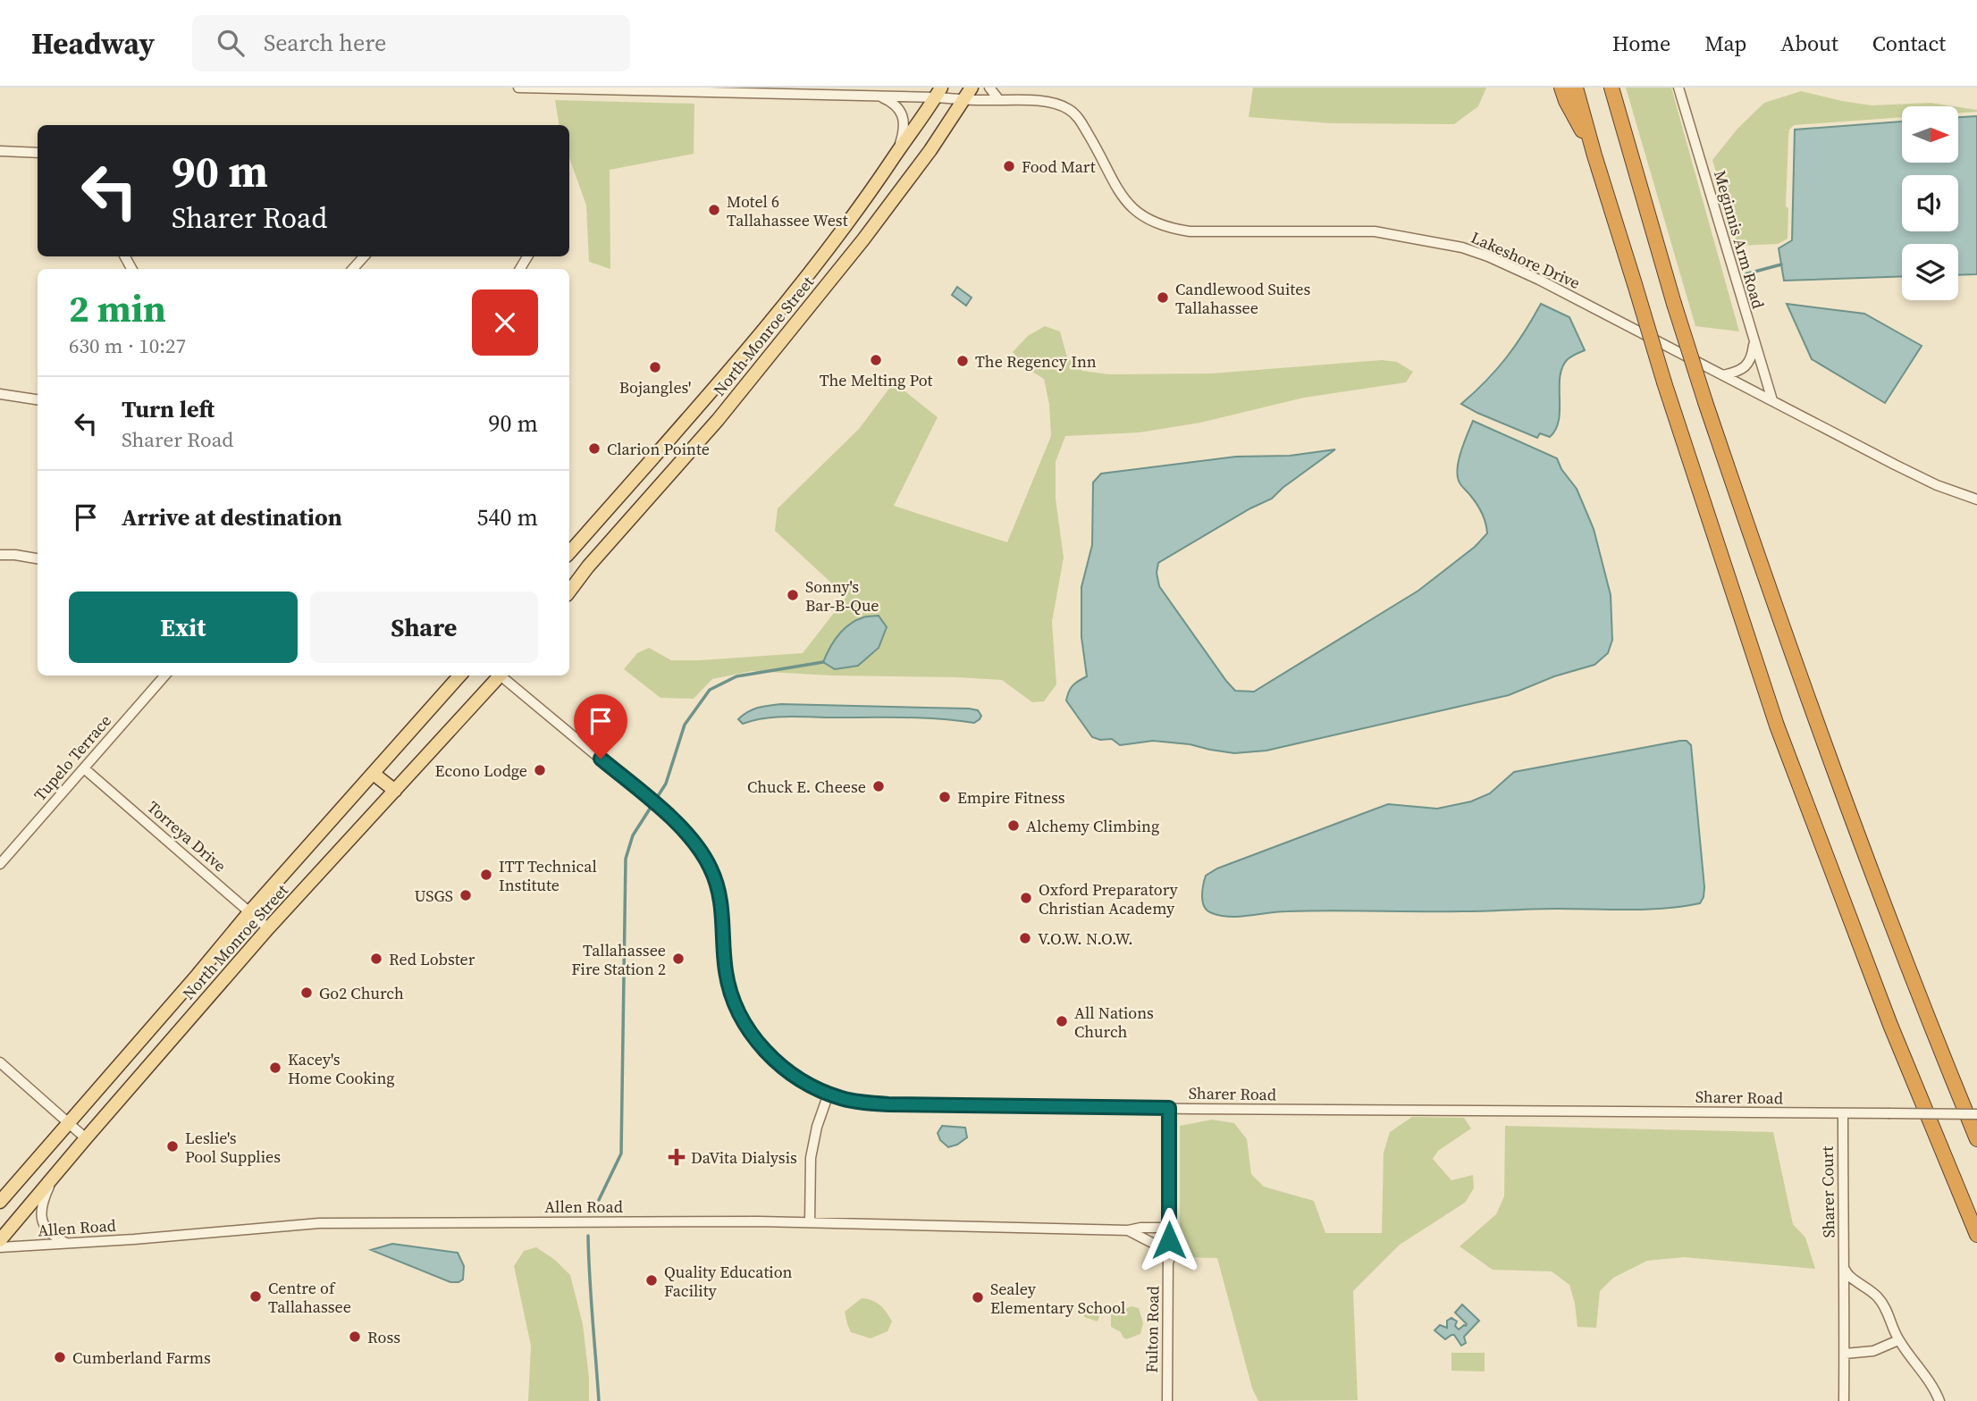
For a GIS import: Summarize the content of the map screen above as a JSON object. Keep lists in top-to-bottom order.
{
  "streets": {
    "main road": ["North Monroe Street"],
    "street": [
      "Meginnis Arm Road",
      "Lakeshore Drive",
      "Tupelo Terrace",
      "Torreya Drive",
      "Sharer Road",
      "Sharer Court",
      "Allen Road",
      "Fulton Road"
    ]
  },
  "crossings": [
    ["Meginnis Arm Road", "Lakeshore Drive"],
    ["Lakeshore Drive", "North Monroe Street"],
    ["North Monroe Street", "Torreya Drive"],
    ["Tupelo Terrace", "Torreya Drive"],
    ["Sharer Road", "Sharer Court"],
    ["Sharer Road", "Fulton Road"],
    ["Allen Road", "Fulton Road"]
  ],
  "places": {
    "other": [
      "Food Mart",
      "Motel 6 Tallahassee West",
      "Candlewood Suites Tallahassee",
      "The Melting Pot",
      "The Regency Inn",
      "Bojangles'",
      "Clarion Pointe",
      "Sonny's Bar-B-Que",
      "Econo Lodge",
      "Chuck E. Cheese",
      "Empire Fitness",
      "Alchemy Climbing",
      "ITT Technical Institute",
      "USGS",
      "Oxford Preparatory Christian Academy",
      "V.O.W. N.O.W.",
      "Red Lobster",
      "Tallahassee Fire Station 2",
      "Go2 Church",
      "All Nations Church",
      "Kacey's Home Cooking",
      "Leslie's Pool Supplies",
      "Quality Education Facility",
      "Centre of Tallahassee",
      "Sealey Elementary School",
      "Ross",
      "Cumberland Farms"
    ],
    "health": ["DaVita Dialysis"]
  },
  "north": "right",
  "page": {
    "header": "Headway",
    "search": "Search here",
    "nav": [
      "Home",
      "Map",
      "About",
      "Contact"
    ],
    "turn": ["90 m", "Sharer Road"],
    "heading": ["2 min", "630 m · 10:27"],
    "list": [
      {
        "name": "Turn left",
        "note": "Sharer Road",
        "value": "90 m"
      },
      {
        "name": "Arrive at destination",
        "value": "540 m"
      }
    ],
    "buttons": ["Exit", "Share"]
  }
}
